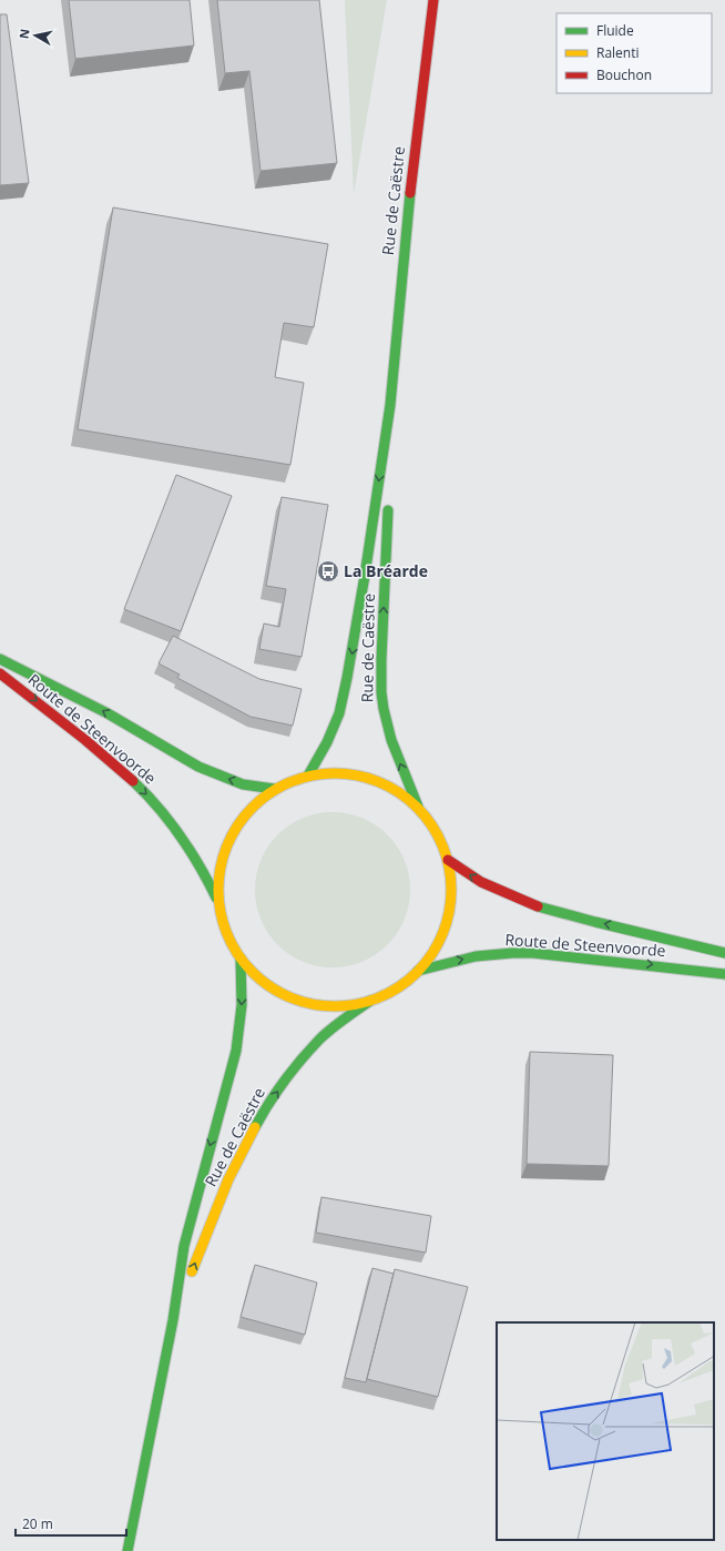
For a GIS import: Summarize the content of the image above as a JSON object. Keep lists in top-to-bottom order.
{
  "streets": {
    "main road": ["Rue de Caëstre", "Route de Steenvoorde"]
  },
  "places": {
    "bus stop": ["La Bréarde"]
  },
  "legend": ["Fluide", "Ralenti", "Bouchon"],
  "scale_bar": "20 m",
  "north": "left"
}
